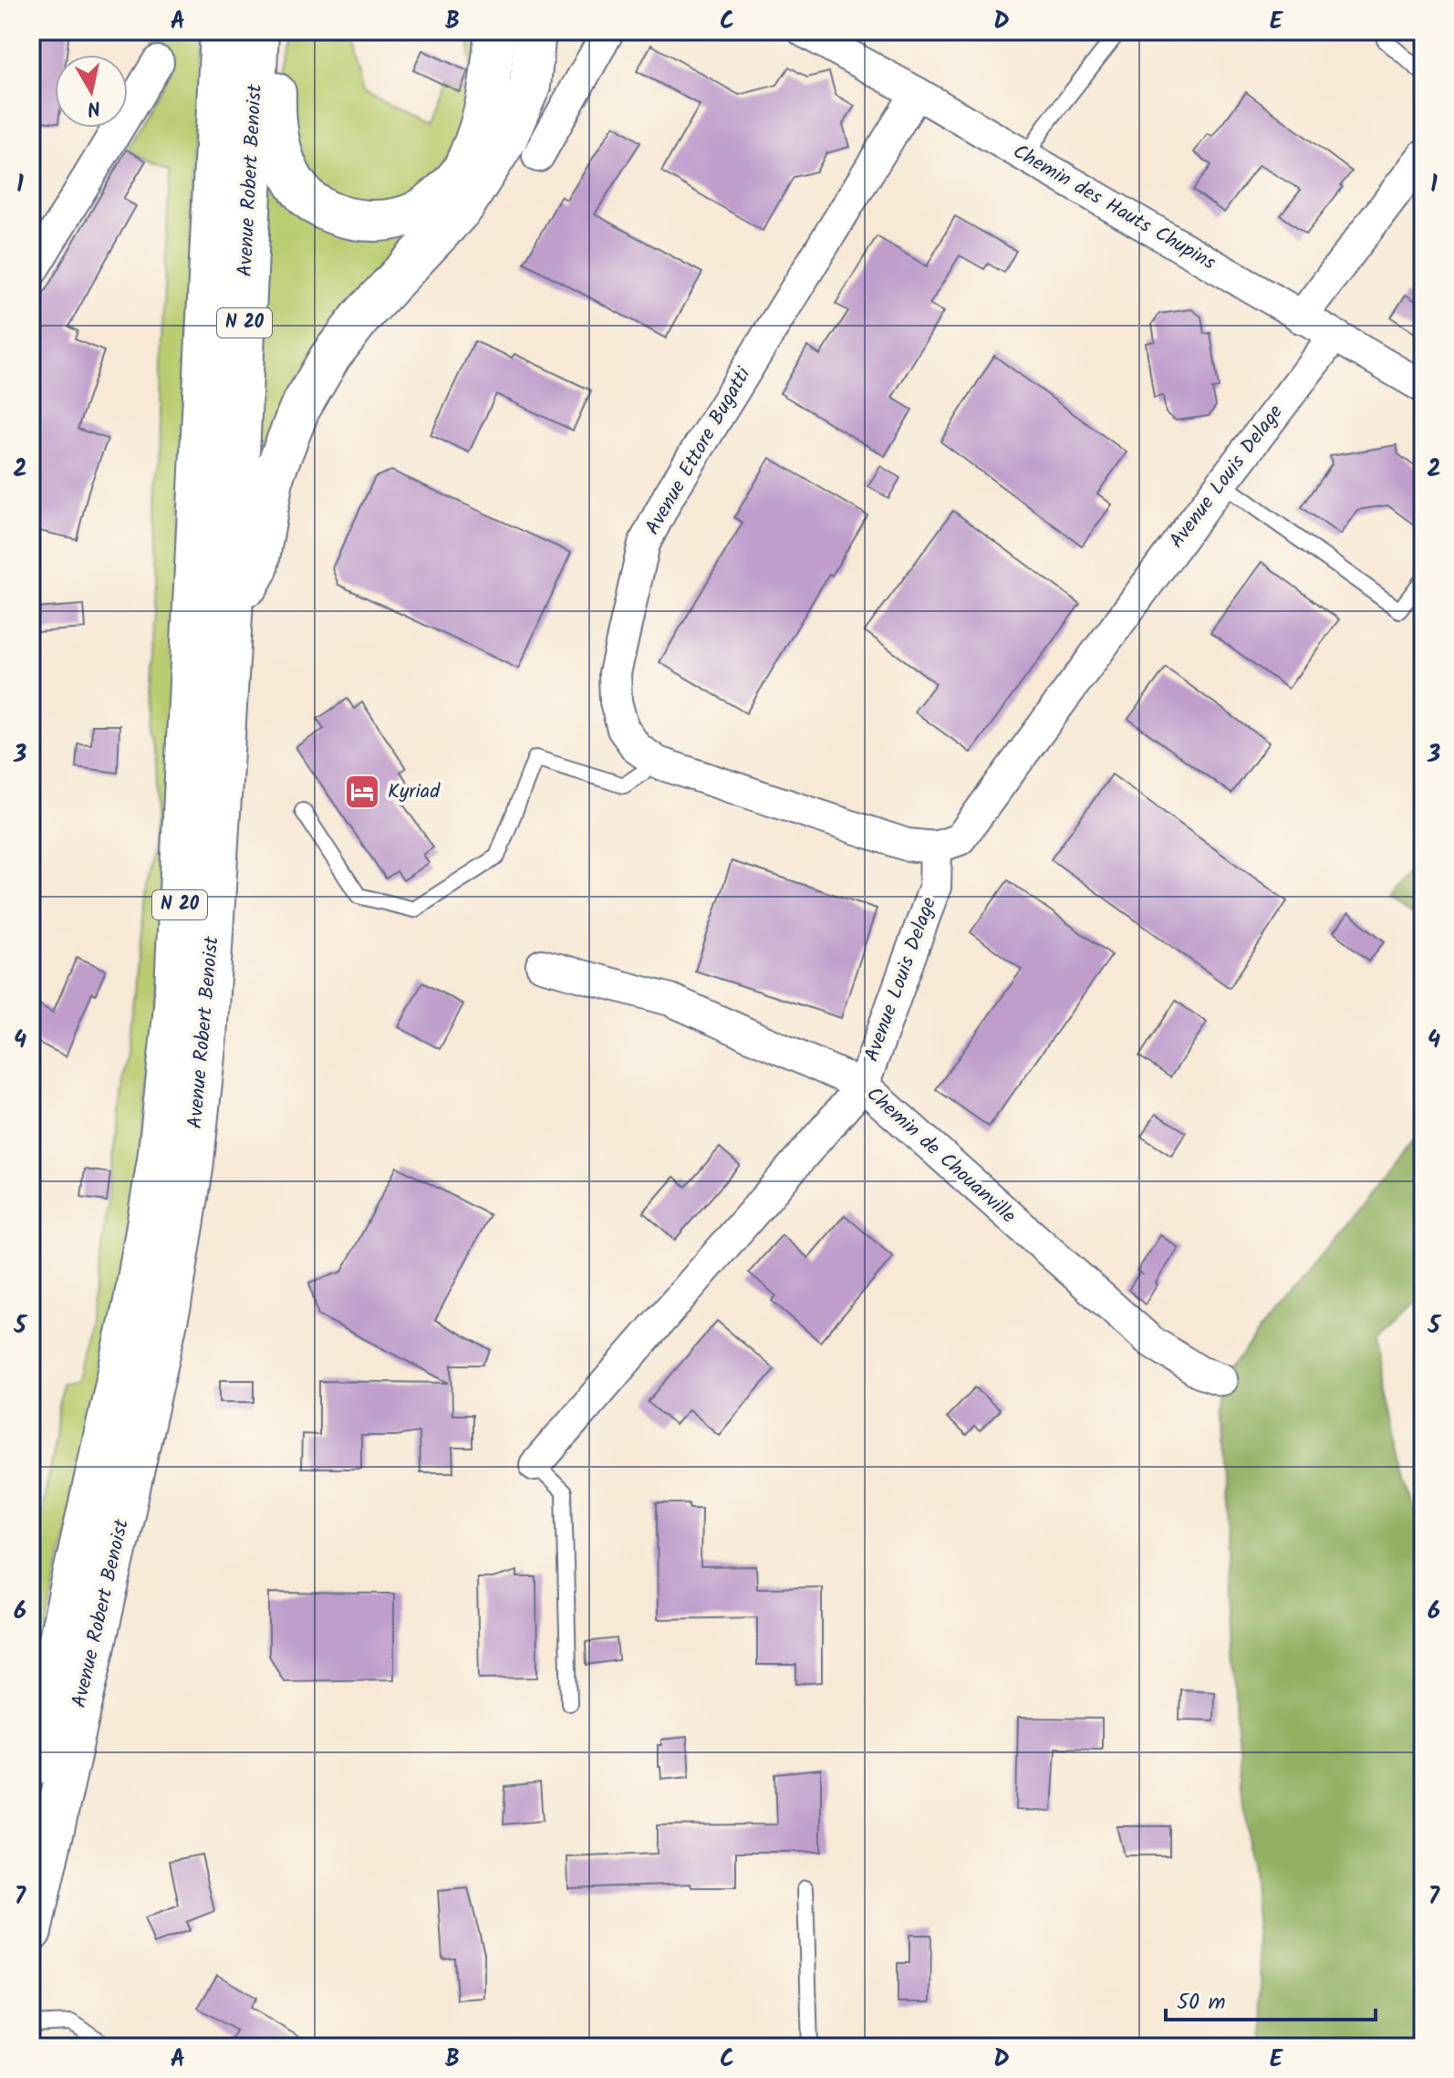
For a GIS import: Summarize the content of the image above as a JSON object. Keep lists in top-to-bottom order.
{
  "streets": {
    "main road": ["Avenue Robert Benoist", "N 20"],
    "street": [
      "Chemin des Hauts Chupins",
      "Avenue Ettore Bugatti",
      "Avenue Louis Delage",
      "Chemin de Chouanville"
    ]
  },
  "crossings": [
    ["Chemin des Hauts Chupins", "Avenue Ettore Bugatti"],
    ["Chemin des Hauts Chupins", "Avenue Louis Delage"],
    ["Avenue Ettore Bugatti", "Avenue Louis Delage"],
    ["Avenue Louis Delage", "Chemin de Chouanville"]
  ],
  "places": {
    "hotel": ["Kyriad"]
  },
  "scale_bar": "50 m",
  "north": "bottom",
  "grid": {
    "columns": [
      "A",
      "B",
      "C",
      "D",
      "E"
    ],
    "rows": [
      "1",
      "2",
      "3",
      "4",
      "5",
      "6",
      "7"
    ]
  }
}
